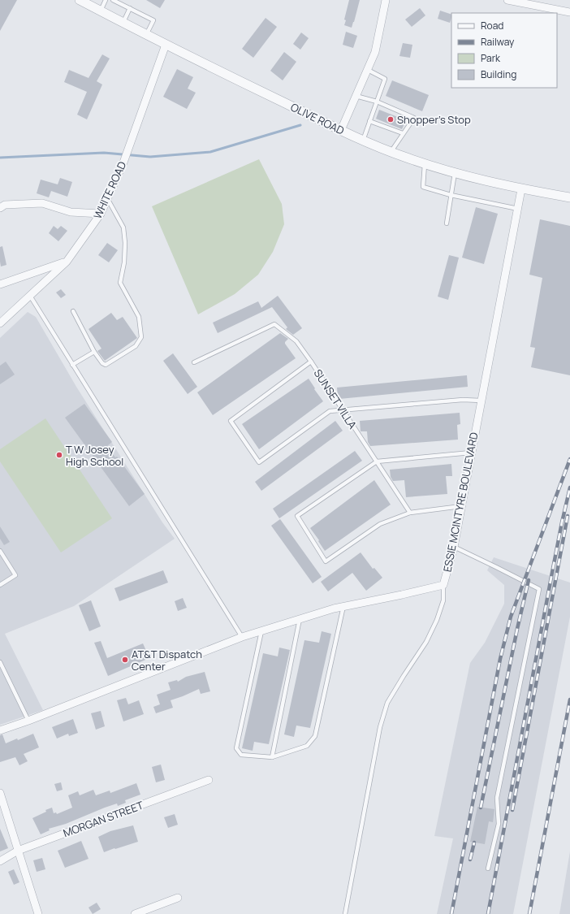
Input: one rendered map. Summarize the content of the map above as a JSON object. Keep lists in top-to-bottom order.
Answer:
{
  "streets": {
    "street": [
      "OLIVE ROAD",
      "WHITE ROAD",
      "ESSIE MCINTYRE BOULEVARD",
      "MORGAN STREET"
    ],
    "lane": ["SUNSET VILLA"]
  },
  "crossings": [
    ["OLIVE ROAD", "WHITE ROAD"],
    ["OLIVE ROAD", "ESSIE MCINTYRE BOULEVARD"]
  ],
  "places": ["Shopper's Stop", "T W Josey High School", "AT&T Dispatch Center"],
  "legend": [
    "Road",
    "Railway",
    "Park",
    "Building"
  ]
}
